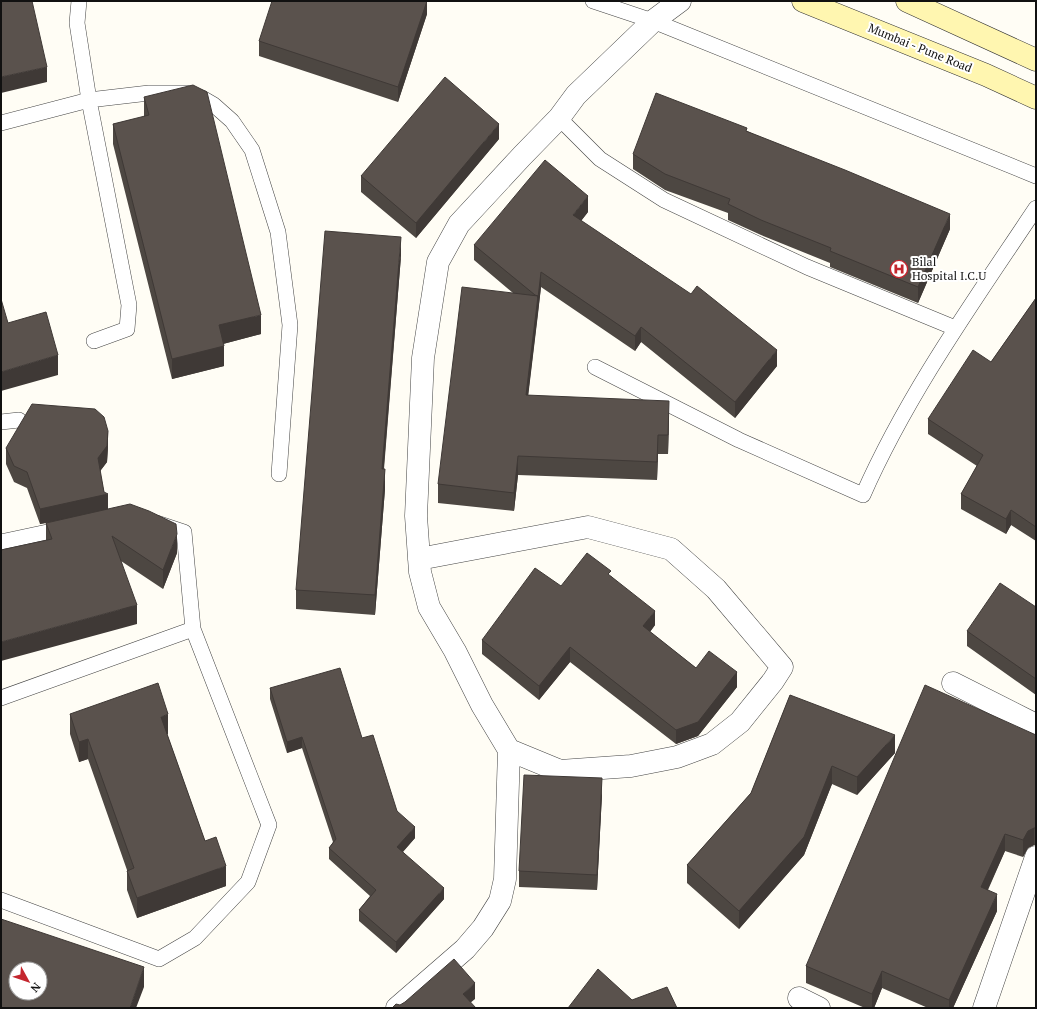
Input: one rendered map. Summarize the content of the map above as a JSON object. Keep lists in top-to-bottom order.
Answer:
{
  "streets": {
    "main road": ["Mumbai - Pune Road"]
  },
  "places": {
    "hospital": ["Bilal Hospital I.C.U"]
  },
  "north": "bottom right"
}
